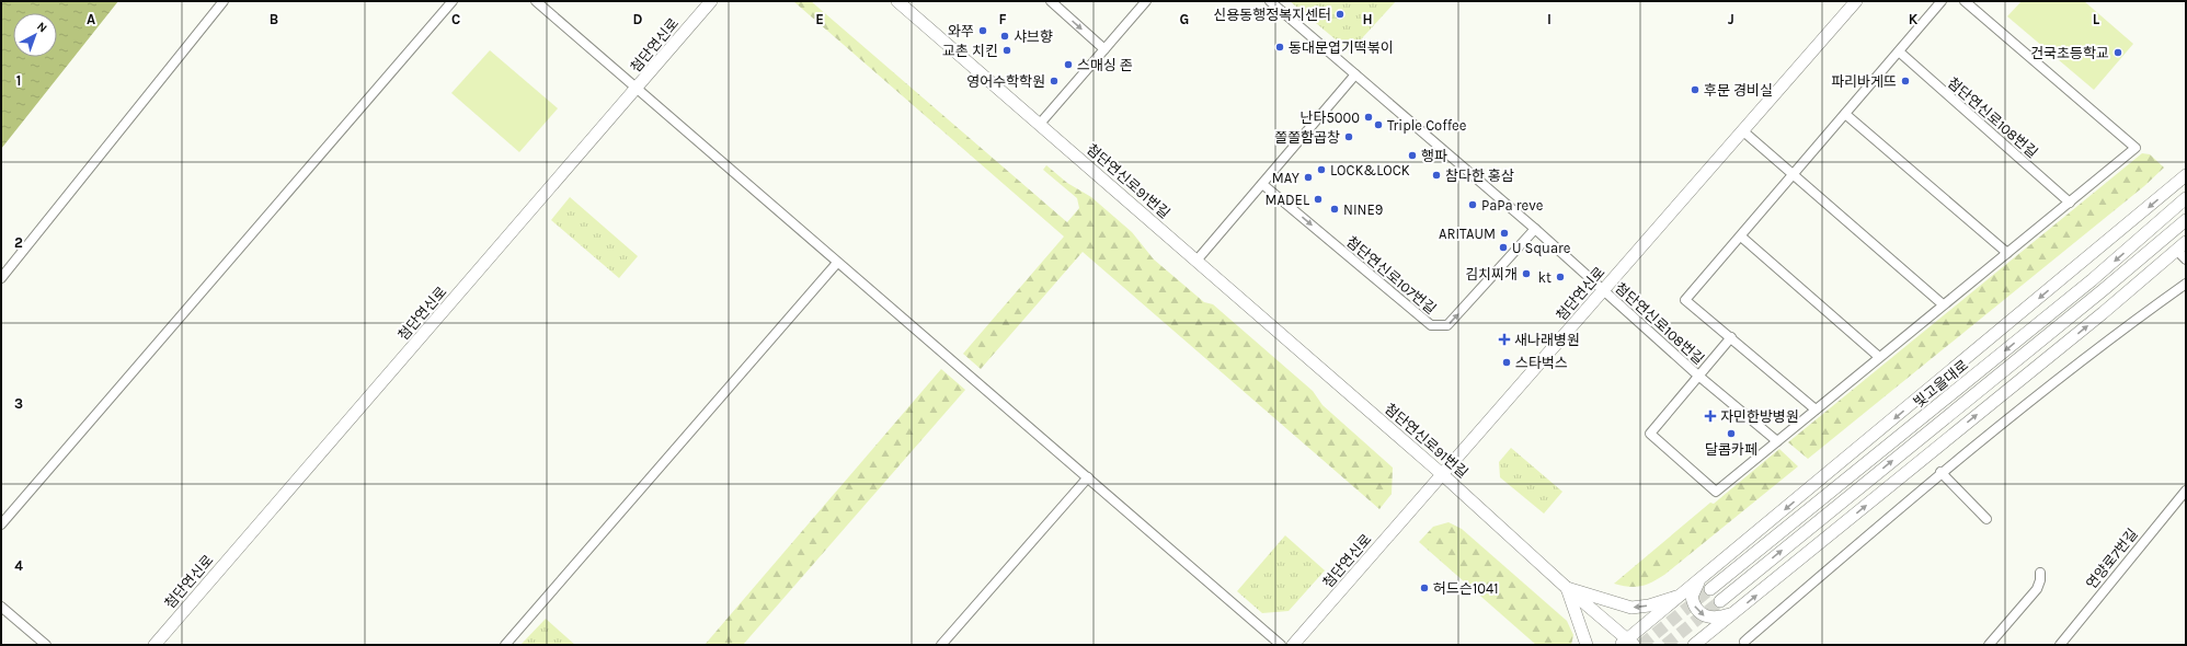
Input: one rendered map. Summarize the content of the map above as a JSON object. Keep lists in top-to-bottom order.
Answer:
{
  "streets": {
    "street": [
      "첨단연신로",
      "첨단연신로108번길",
      "첨단연신로91번길",
      "첨단연신로107번길",
      "빛고을대로",
      "연양로7번길"
    ]
  },
  "crossings": [
    ["첨단연신로", "첨단연신로108번길"],
    ["첨단연신로", "첨단연신로91번길"]
  ],
  "places": {
    "other": [
      "신용동행정복지센터",
      "와쭈",
      "샤브향",
      "동대문엽기떡볶이",
      "교촌 치킨",
      "건국초등학교",
      "스매싱 존",
      "영어수학학원",
      "파리바게뜨",
      "후문 경비실",
      "난타5000",
      "Triple Coffee",
      "쫄쫄함곱창",
      "행파",
      "LOCK&LOCK",
      "참다한 홍삼",
      "MAY",
      "MADEL",
      "PaPa reve",
      "NINE9",
      "ARITAUM",
      "U Square",
      "김치찌개",
      "kt",
      "스타벅스",
      "달콤카페",
      "허드슨1041"
    ],
    "health": ["새나래병원", "자민한방병원"]
  },
  "north": "top right",
  "grid": {
    "columns": [
      "A",
      "B",
      "C",
      "D",
      "E",
      "F",
      "G",
      "H",
      "I",
      "J",
      "K",
      "L"
    ],
    "rows": [
      "1",
      "2",
      "3",
      "4"
    ]
  }
}
